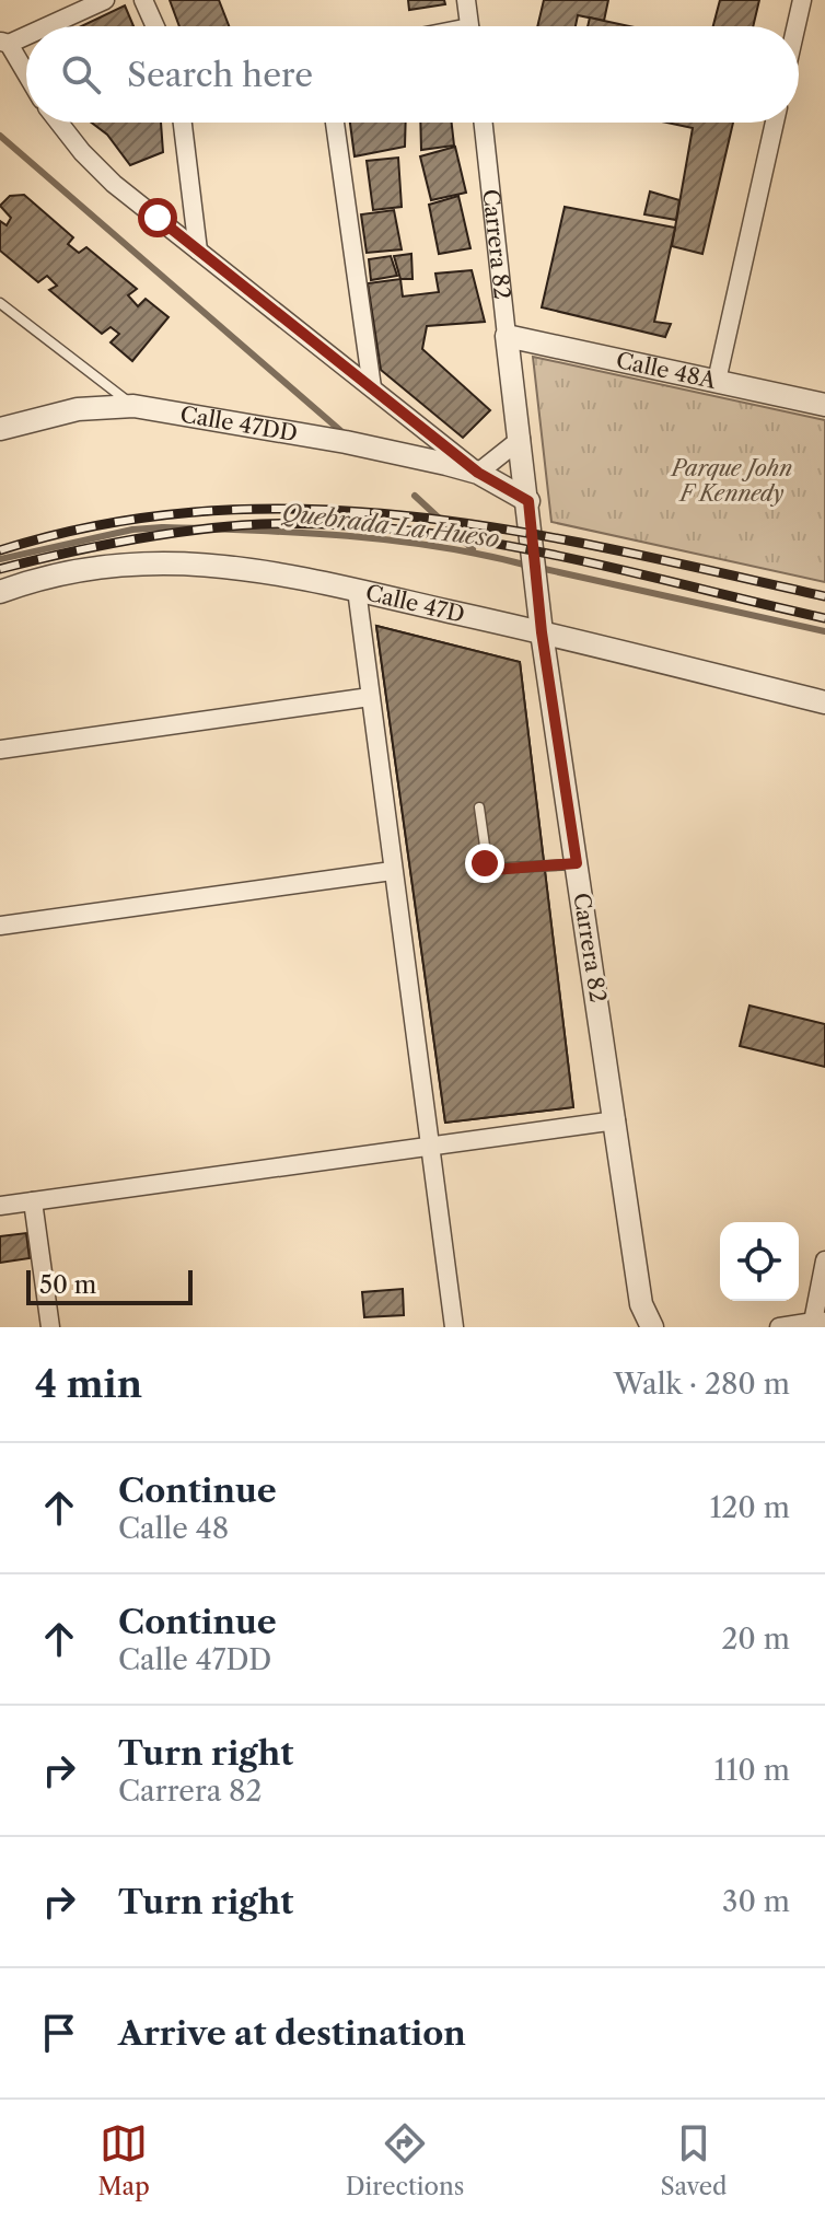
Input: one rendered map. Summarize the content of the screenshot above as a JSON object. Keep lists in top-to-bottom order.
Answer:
{
  "streets": {
    "street": [
      "Carrera 82",
      "Calle 48A",
      "Calle 47DD",
      "Calle 47D"
    ]
  },
  "crossings": [
    ["Carrera 82", "Calle 48A"],
    ["Carrera 82", "Calle 47DD"],
    ["Carrera 82", "Calle 47D"]
  ],
  "water": ["Quebrada La Hueso"],
  "parks": ["Parque John F Kennedy"],
  "scale_bar": "50 m",
  "page": {
    "search": "Search here",
    "scale": "50 m",
    "heading": ["4 min", "Walk · 280 m"],
    "list": [
      ["Continue", "Calle 48", "120 m"],
      ["Continue", "Calle 47DD", "20 m"],
      ["Turn right", "Carrera 82", "110 m"],
      ["Turn right", "30 m"],
      "Arrive at destination"
    ],
    "nav": ["Map", "Directions", "Saved"]
  }
}
